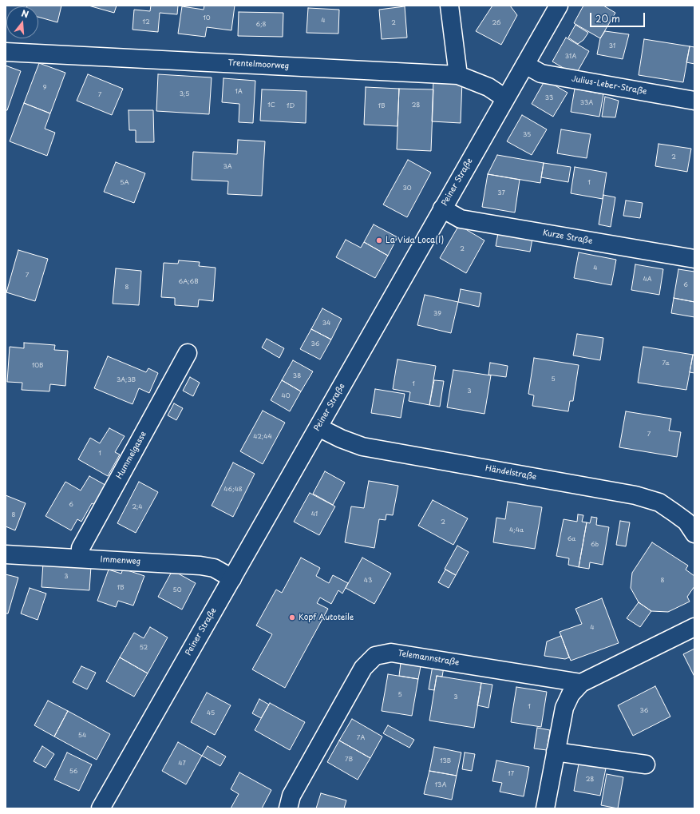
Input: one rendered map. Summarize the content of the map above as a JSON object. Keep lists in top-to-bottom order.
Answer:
{
  "streets": {
    "street": [
      "Trentelmoorweg",
      "Julius-Leber-Straße",
      "Peiner Straße",
      "Kurze Straße",
      "Hummelgasse",
      "Händelstraße",
      "Immenweg",
      "Telemannstraße"
    ]
  },
  "crossings": [
    ["Trentelmoorweg", "Peiner Straße"],
    ["Julius-Leber-Straße", "Peiner Straße"],
    ["Peiner Straße", "Kurze Straße"],
    ["Peiner Straße", "Händelstraße"],
    ["Peiner Straße", "Immenweg"],
    ["Hummelgasse", "Immenweg"]
  ],
  "places": ["La Vida Loca(l)", "Kopf Autoteile"],
  "house_numbers": [
    "10",
    "4",
    "12",
    "2",
    "26",
    "6;8",
    "31",
    "31A",
    "9",
    "1A",
    "3;5",
    "7",
    "33",
    "33A",
    "1C",
    "28",
    "1D",
    "1B",
    "35",
    "2",
    "3A",
    "5A",
    "1",
    "30",
    "37",
    "2",
    "4",
    "7",
    "4A",
    "6A;6B",
    "6",
    "8",
    "39",
    "34",
    "36",
    "7a",
    "10B",
    "38",
    "5",
    "3A;3B",
    "1",
    "3",
    "40",
    "7",
    "42;44",
    "1",
    "46;48",
    "6",
    "2;4",
    "41",
    "8",
    "2",
    "4;4a",
    "6a",
    "6b",
    "3",
    "43",
    "8",
    "1B",
    "50",
    "4",
    "52",
    "5",
    "3",
    "1",
    "36",
    "45",
    "54",
    "7A",
    "7B",
    "13B",
    "47",
    "56",
    "17",
    "28",
    "13A"
  ],
  "scale_bar": "20 m",
  "north": "top"
}
